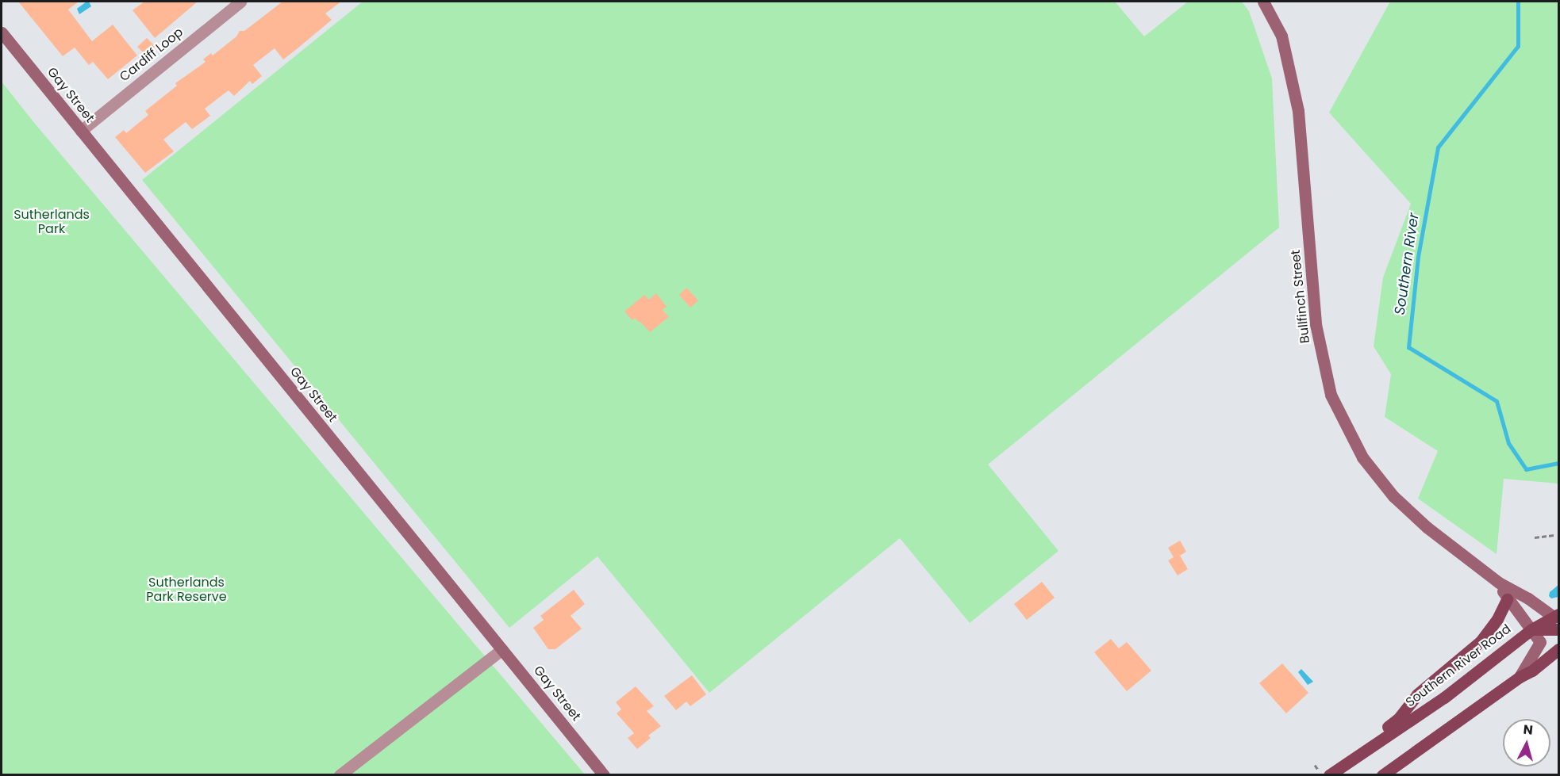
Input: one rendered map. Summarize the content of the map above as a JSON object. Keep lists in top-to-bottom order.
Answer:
{
  "streets": {
    "main road": ["Gay Street", "Bullfinch Street", "Southern River Road"],
    "street": ["Cardiff Loop"]
  },
  "crossings": [
    ["Cardiff Loop", "Gay Street"],
    ["Bullfinch Street", "Southern River Road"]
  ],
  "water": ["Southern River"],
  "parks": ["Sutherlands Park", "Sutherlands Park Reserve"],
  "north": "top"
}
